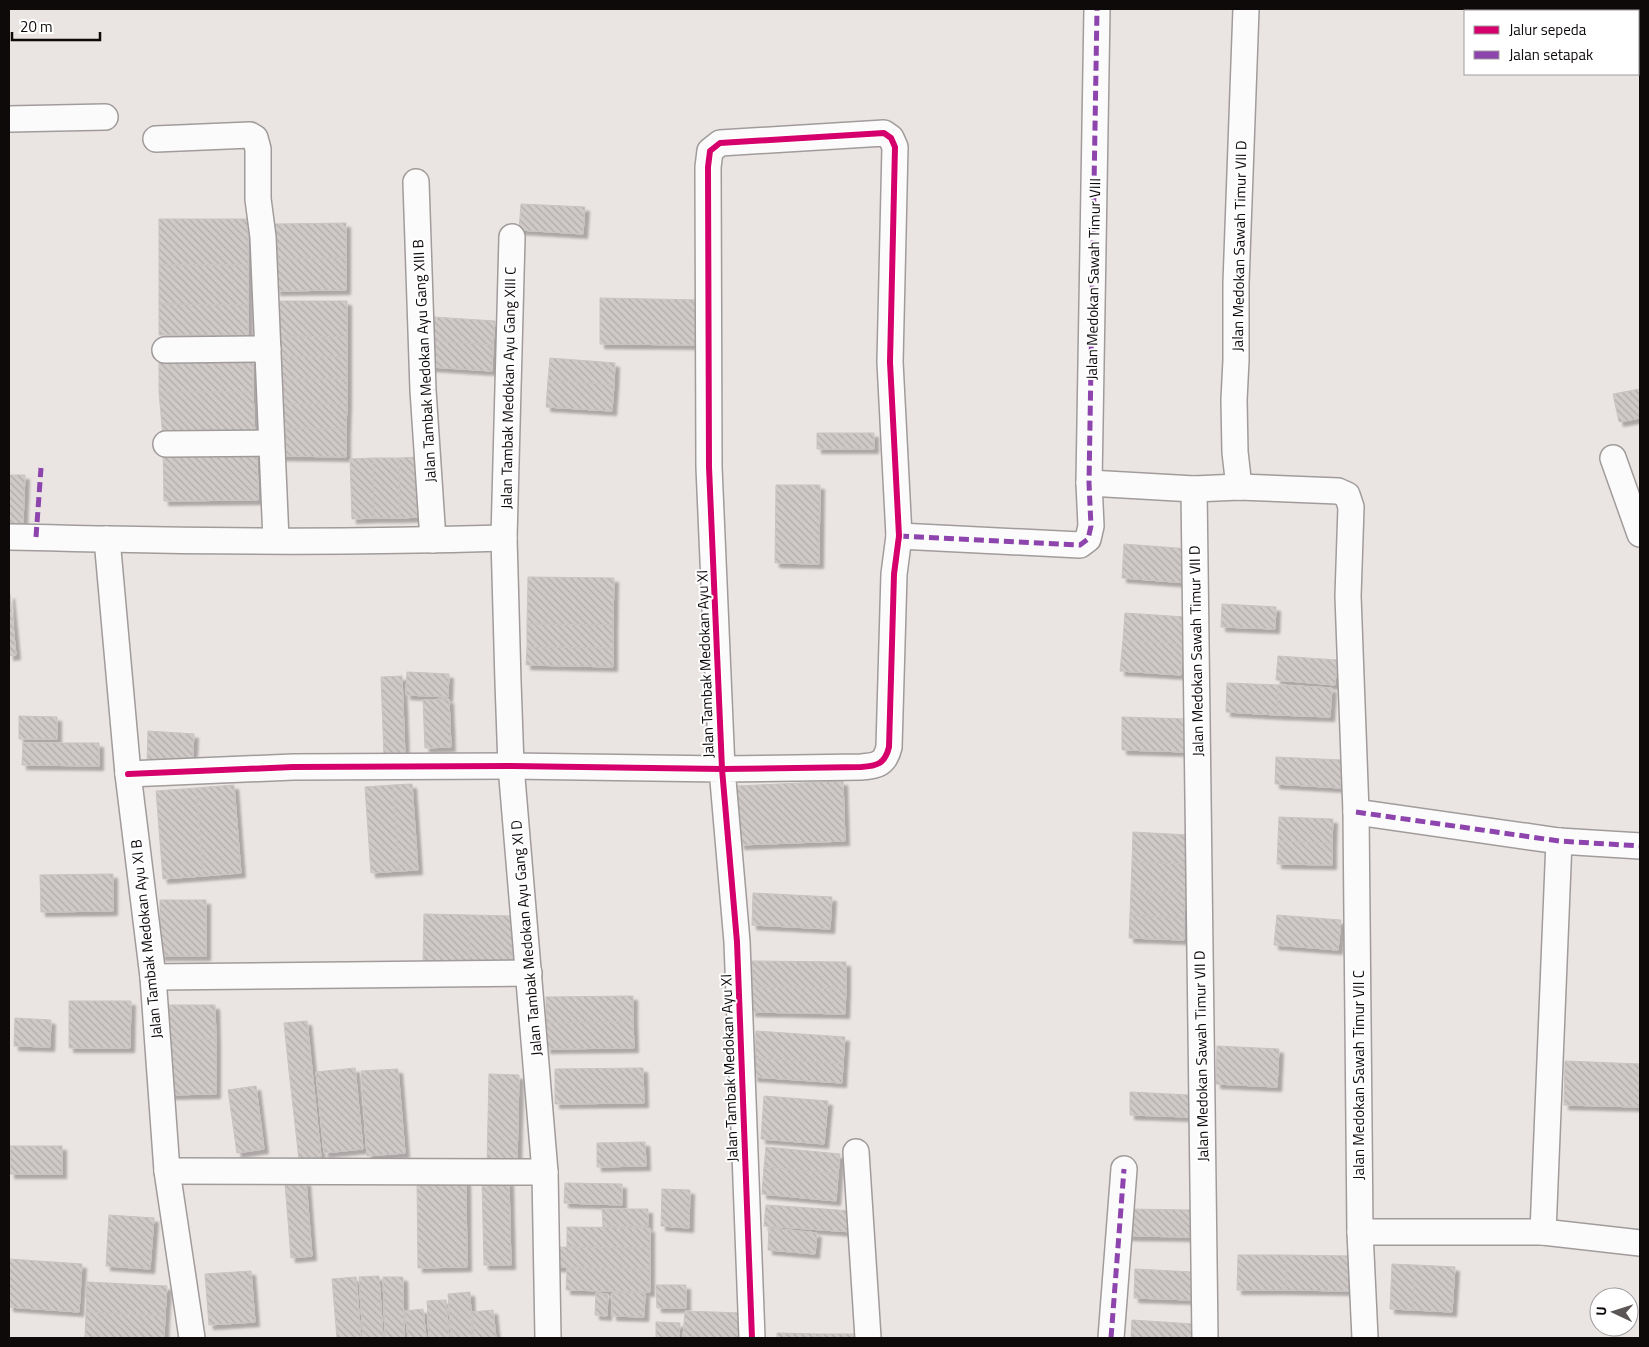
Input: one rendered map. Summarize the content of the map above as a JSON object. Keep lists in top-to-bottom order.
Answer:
{
  "streets": {
    "street": [
      "Jalan Medokan Sawah Timur VII D",
      "Jalan Medokan Sawah Timur VIII",
      "Jalan Tambak Medokan Ayu Gang XIII B",
      "Jalan Tambak Medokan Ayu Gang XIII C",
      "Jalan Tambak Medokan Ayu XI",
      "Jalan Tambak Medokan Ayu Gang XI D",
      "Jalan Tambak Medokan Ayu XI B",
      "Jalan Medokan Sawah Timur VII C"
    ]
  },
  "crossings": [
    ["Jalan Medokan Sawah Timur VII D", "Jalan Medokan Sawah Timur VII C"],
    ["Jalan Medokan Sawah Timur VIII", "Jalan Tambak Medokan Ayu XI"],
    ["Jalan Tambak Medokan Ayu Gang XIII C", "Jalan Tambak Medokan Ayu Gang XI D"]
  ],
  "legend": ["Jalur sepeda", "Jalan setapak"],
  "scale_bar": "20 m",
  "north": "left"
}
